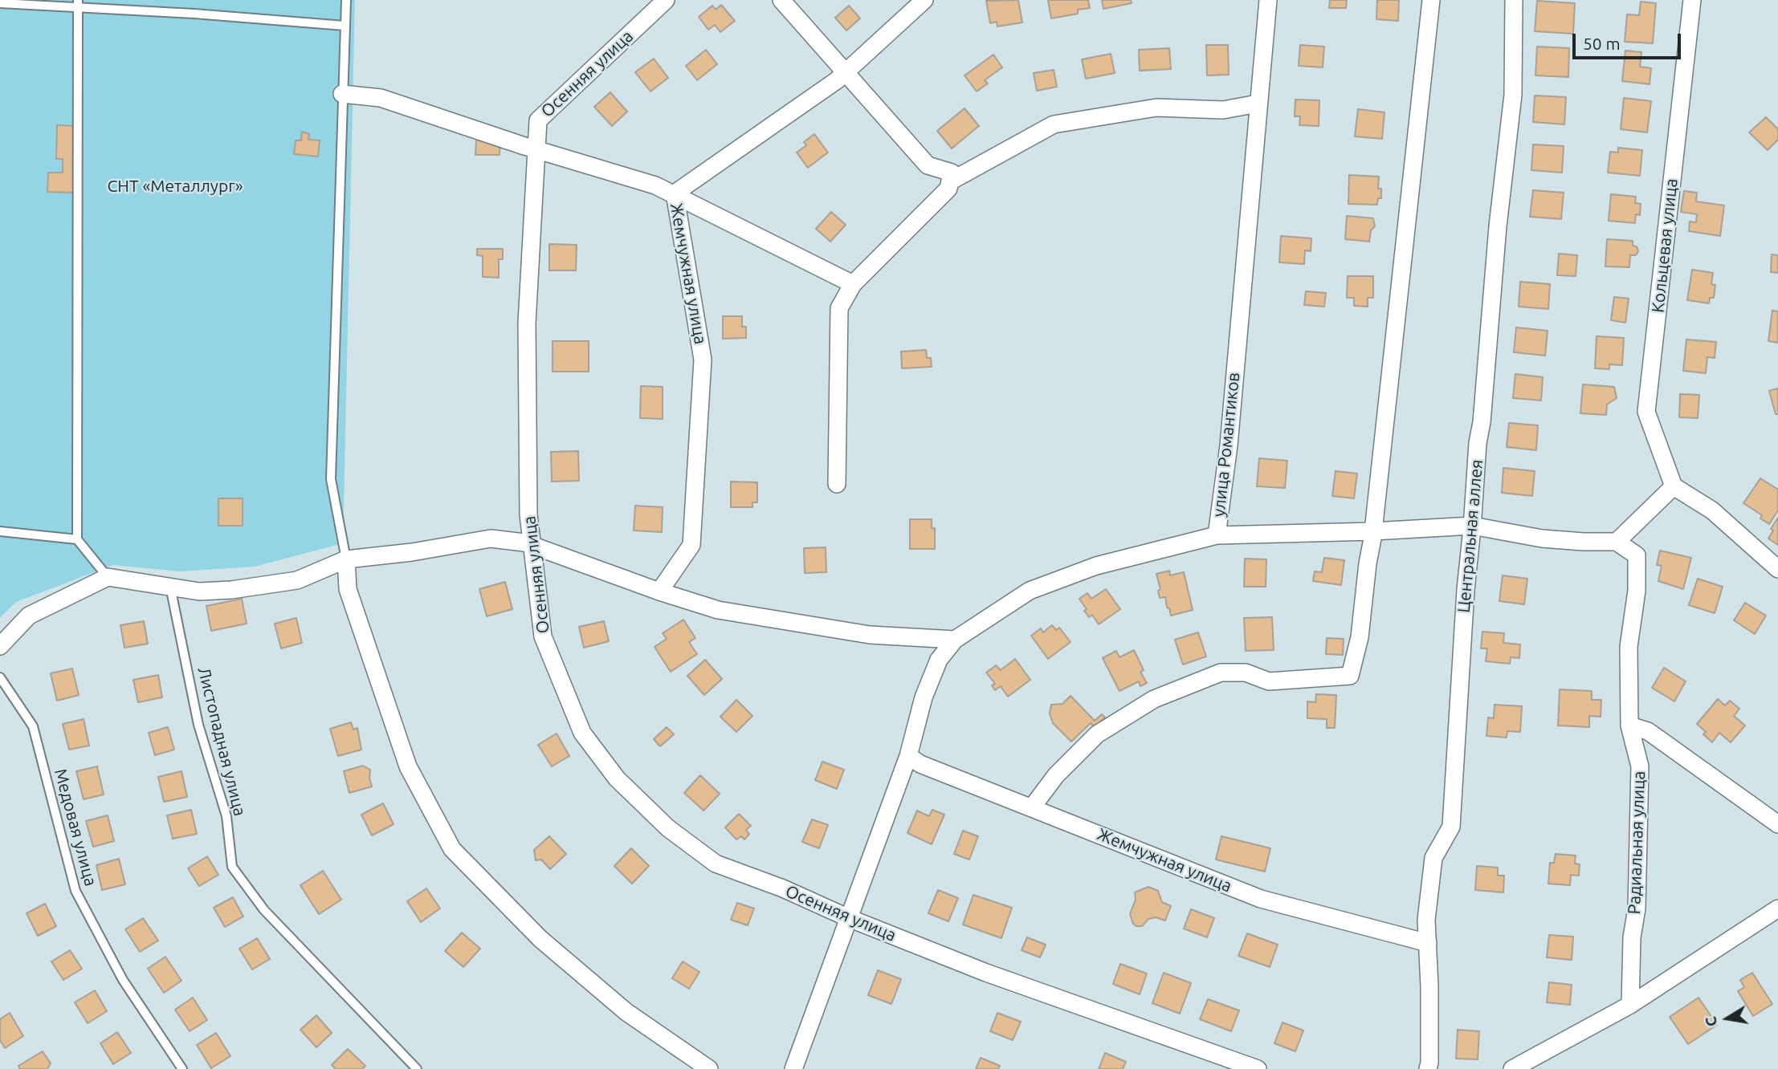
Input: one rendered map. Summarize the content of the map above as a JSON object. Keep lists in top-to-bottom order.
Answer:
{
  "streets": {
    "street": [
      "Осенняя улица",
      "Кольцевая улица",
      "Жемчужная улица",
      "улица Романтиков",
      "Центральная аллея",
      "Радиальная улица"
    ],
    "lane": ["Листопадная улица", "Медовая улица"]
  },
  "crossings": [
    ["Осенняя улица", "улица Романтиков"],
    ["Жемчужная улица", "улица Романтиков"],
    ["Жемчужная улица", "Центральная аллея"]
  ],
  "parks": ["СНТ «Металлург»"],
  "scale_bar": "50 m",
  "north": "left"
}
